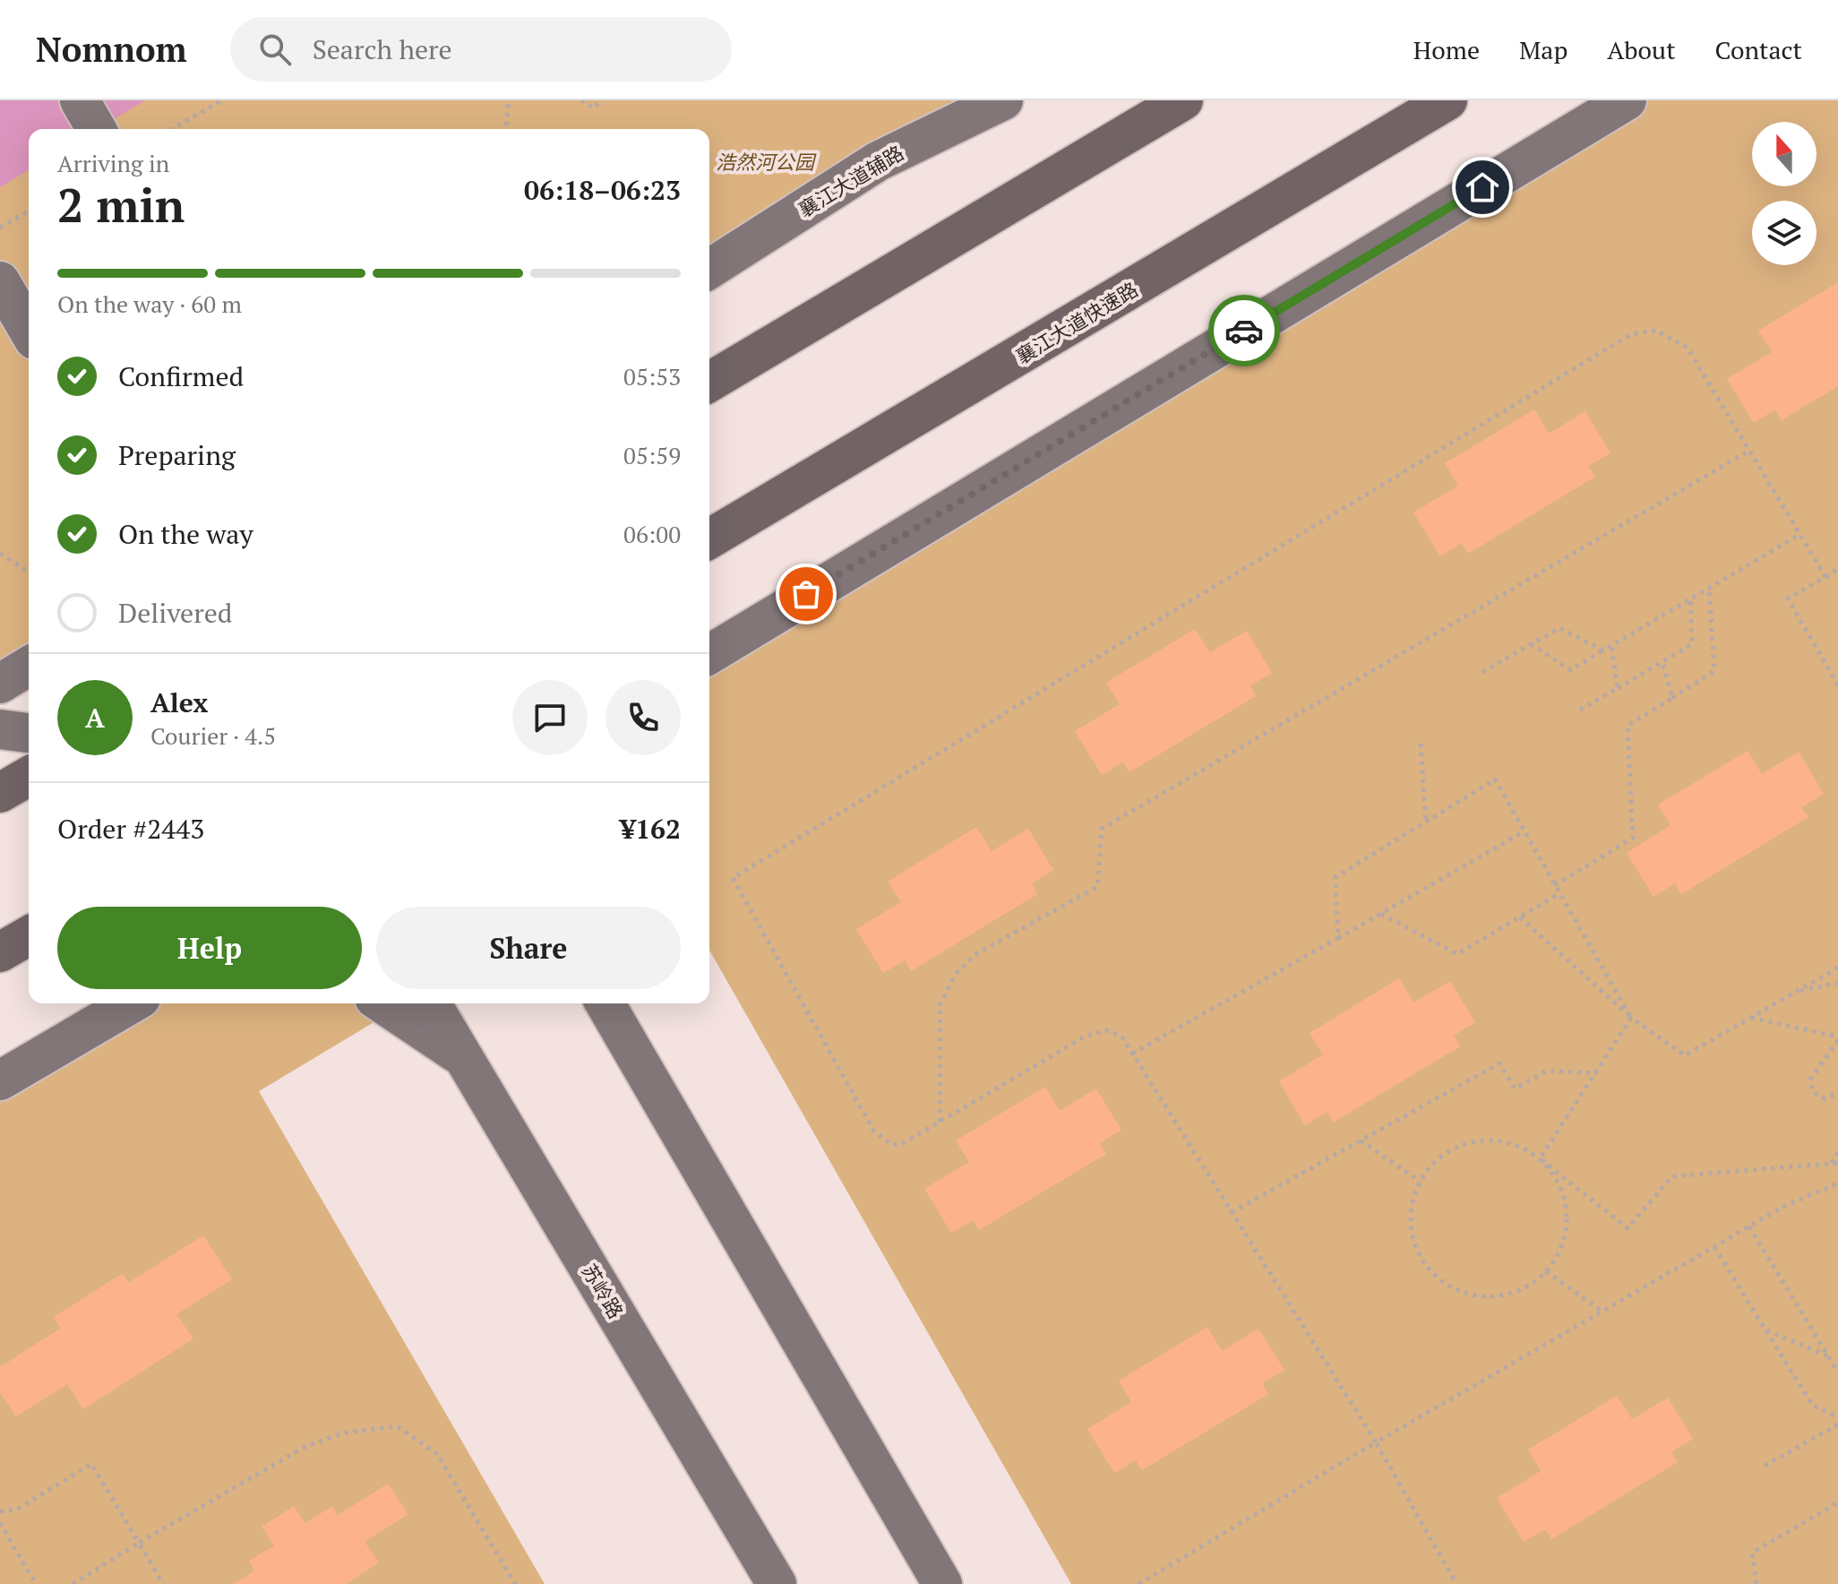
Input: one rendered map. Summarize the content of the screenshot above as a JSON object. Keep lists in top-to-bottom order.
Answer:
{
  "streets": {
    "highway": ["襄江大道快速路"],
    "main road": ["襄江大道辅路", "苏岭路"]
  },
  "parks": ["浩然河公园"],
  "north": "top",
  "page": {
    "header": "Nomnom",
    "search": "Search here",
    "nav": [
      "Home",
      "Map",
      "About",
      "Contact"
    ],
    "heading": ["2 min", "Arriving in", "06:18–06:23"],
    "panel": [
      "Alex",
      "Courier · 4.5",
      "Order #2443",
      "¥162"
    ],
    "bar": "On the way · 60 m",
    "list": [
      ["Confirmed", "05:53"],
      ["Preparing", "05:59"],
      ["On the way", "06:00"],
      "Delivered"
    ],
    "round": "A",
    "buttons": ["Help", "Share"]
  }
}
